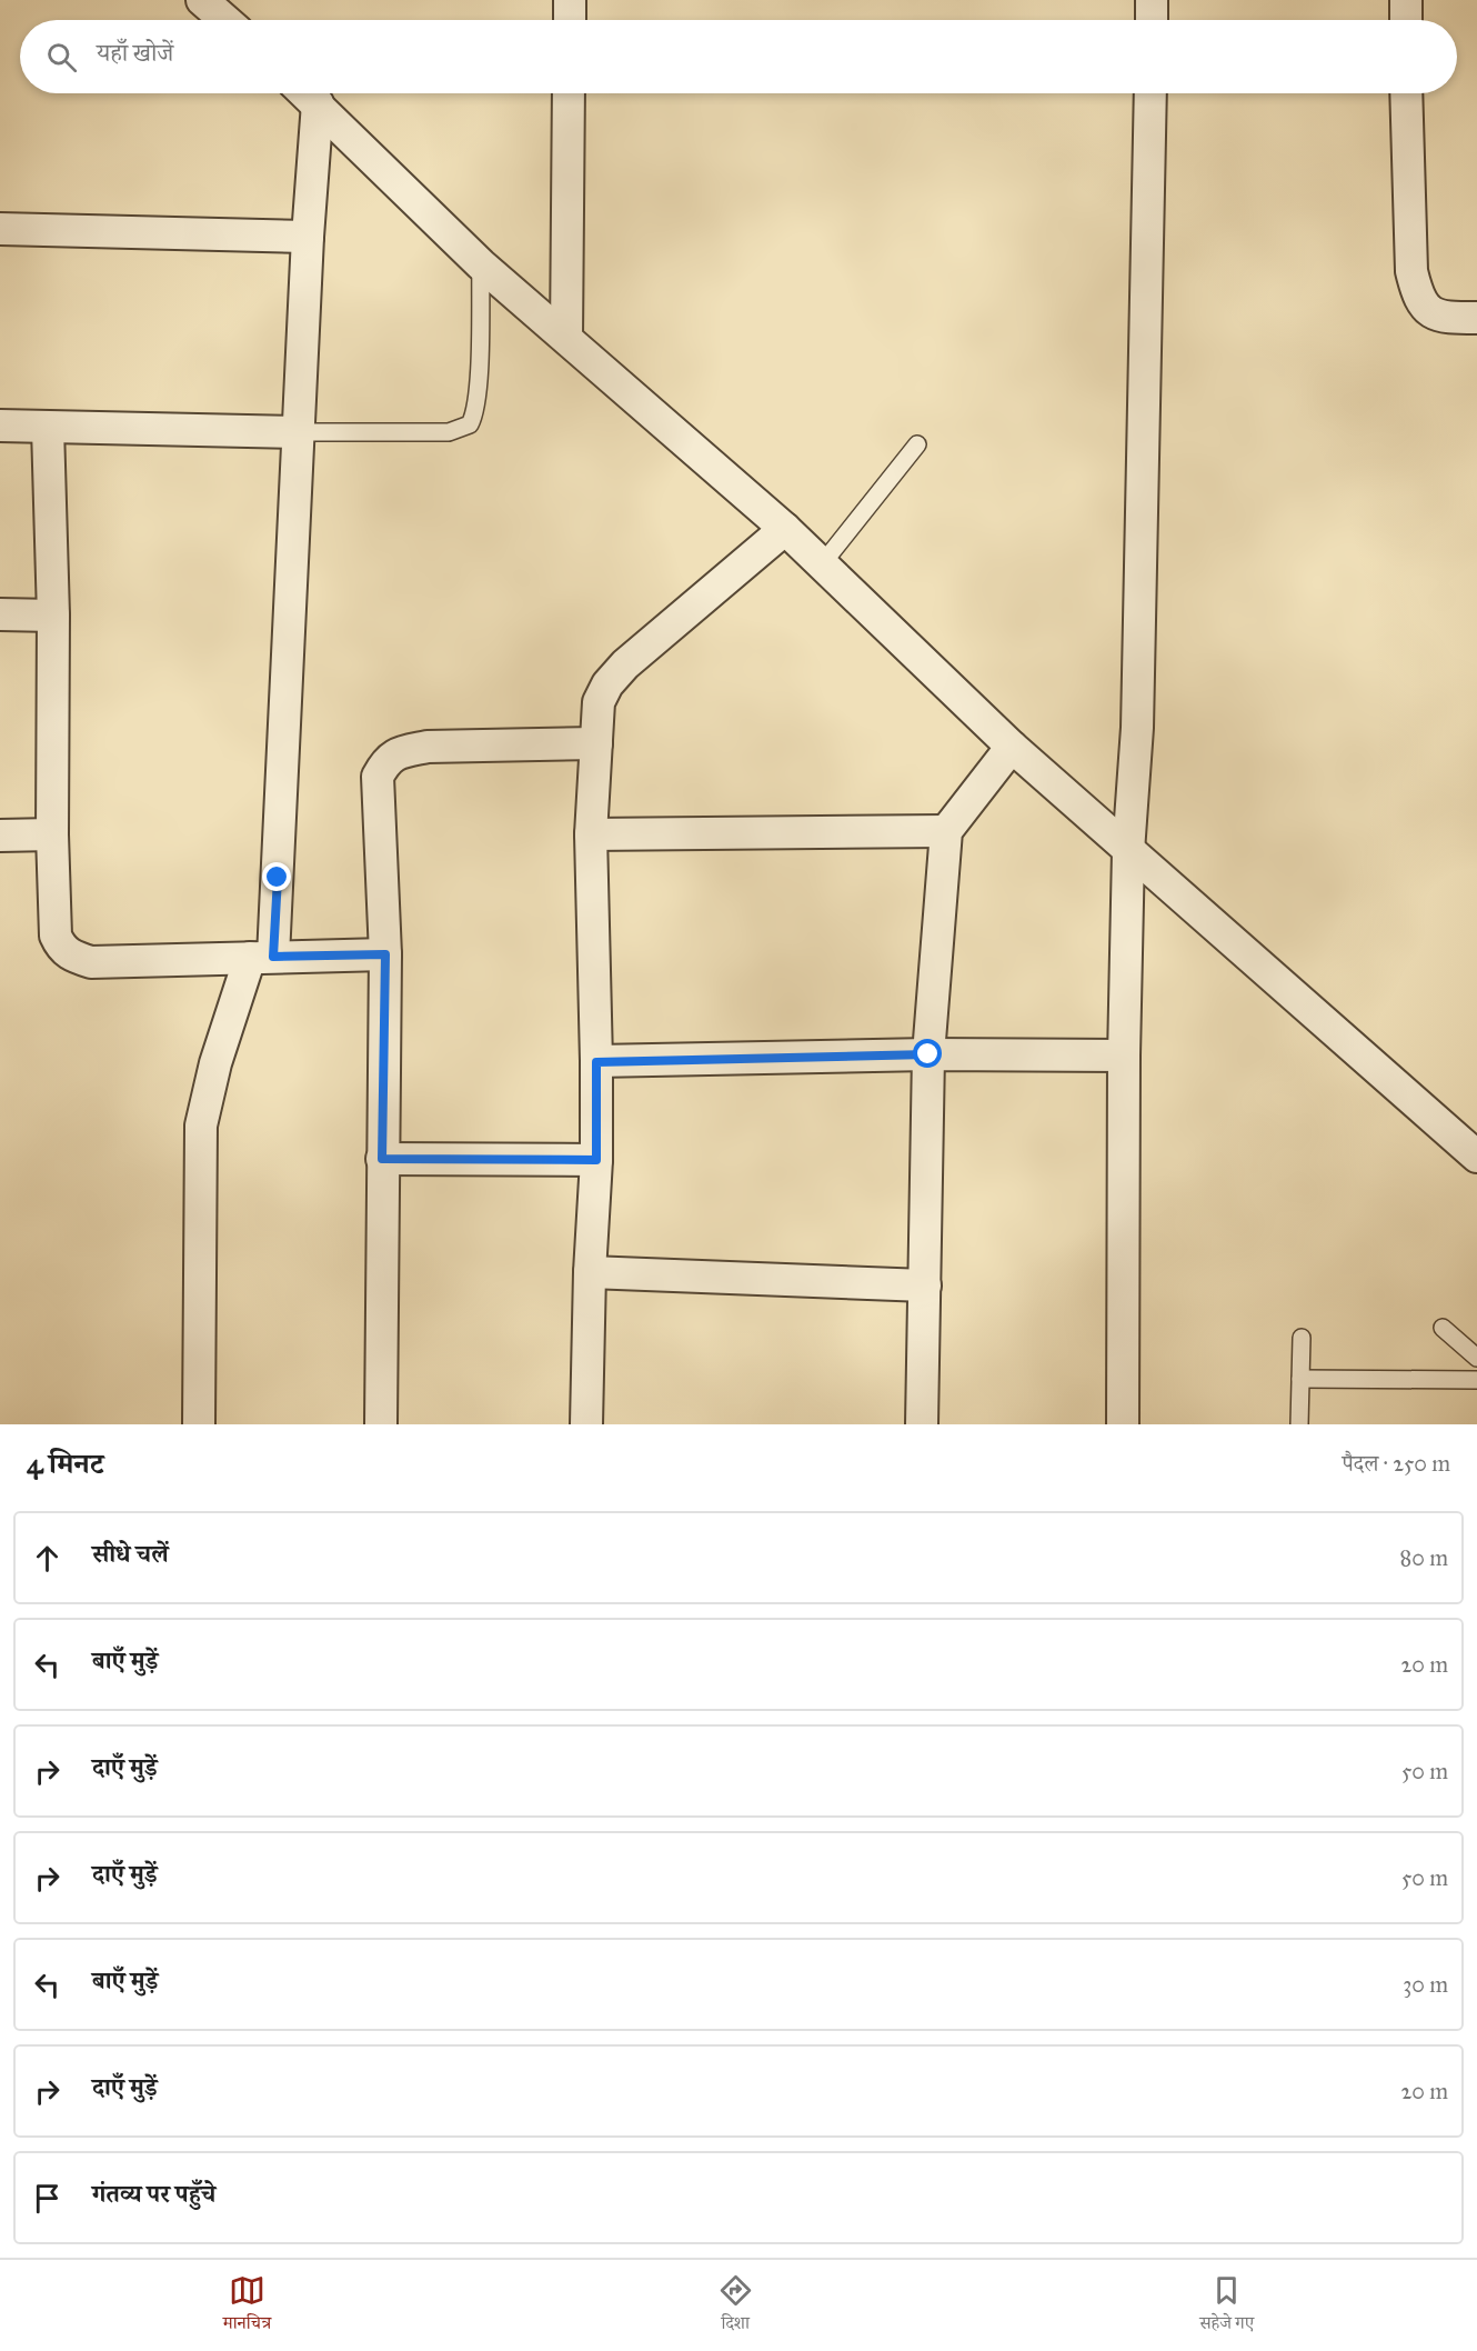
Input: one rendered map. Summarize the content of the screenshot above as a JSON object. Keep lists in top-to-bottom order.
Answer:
{
  "page": {
    "search": "यहाँ खोजें",
    "heading": ["4 मिनट", "पैदल · 250 m"],
    "list": [
      ["सीधे चलें", "80 m"],
      ["बाएँ मुड़ें", "20 m"],
      ["दाएँ मुड़ें", "50 m"],
      ["दाएँ मुड़ें", "50 m"],
      ["बाएँ मुड़ें", "30 m"],
      ["दाएँ मुड़ें", "20 m"],
      "गंतव्य पर पहुँचे"
    ],
    "nav": ["मानचित्र", "दिशा", "सहेजे गए"]
  }
}
